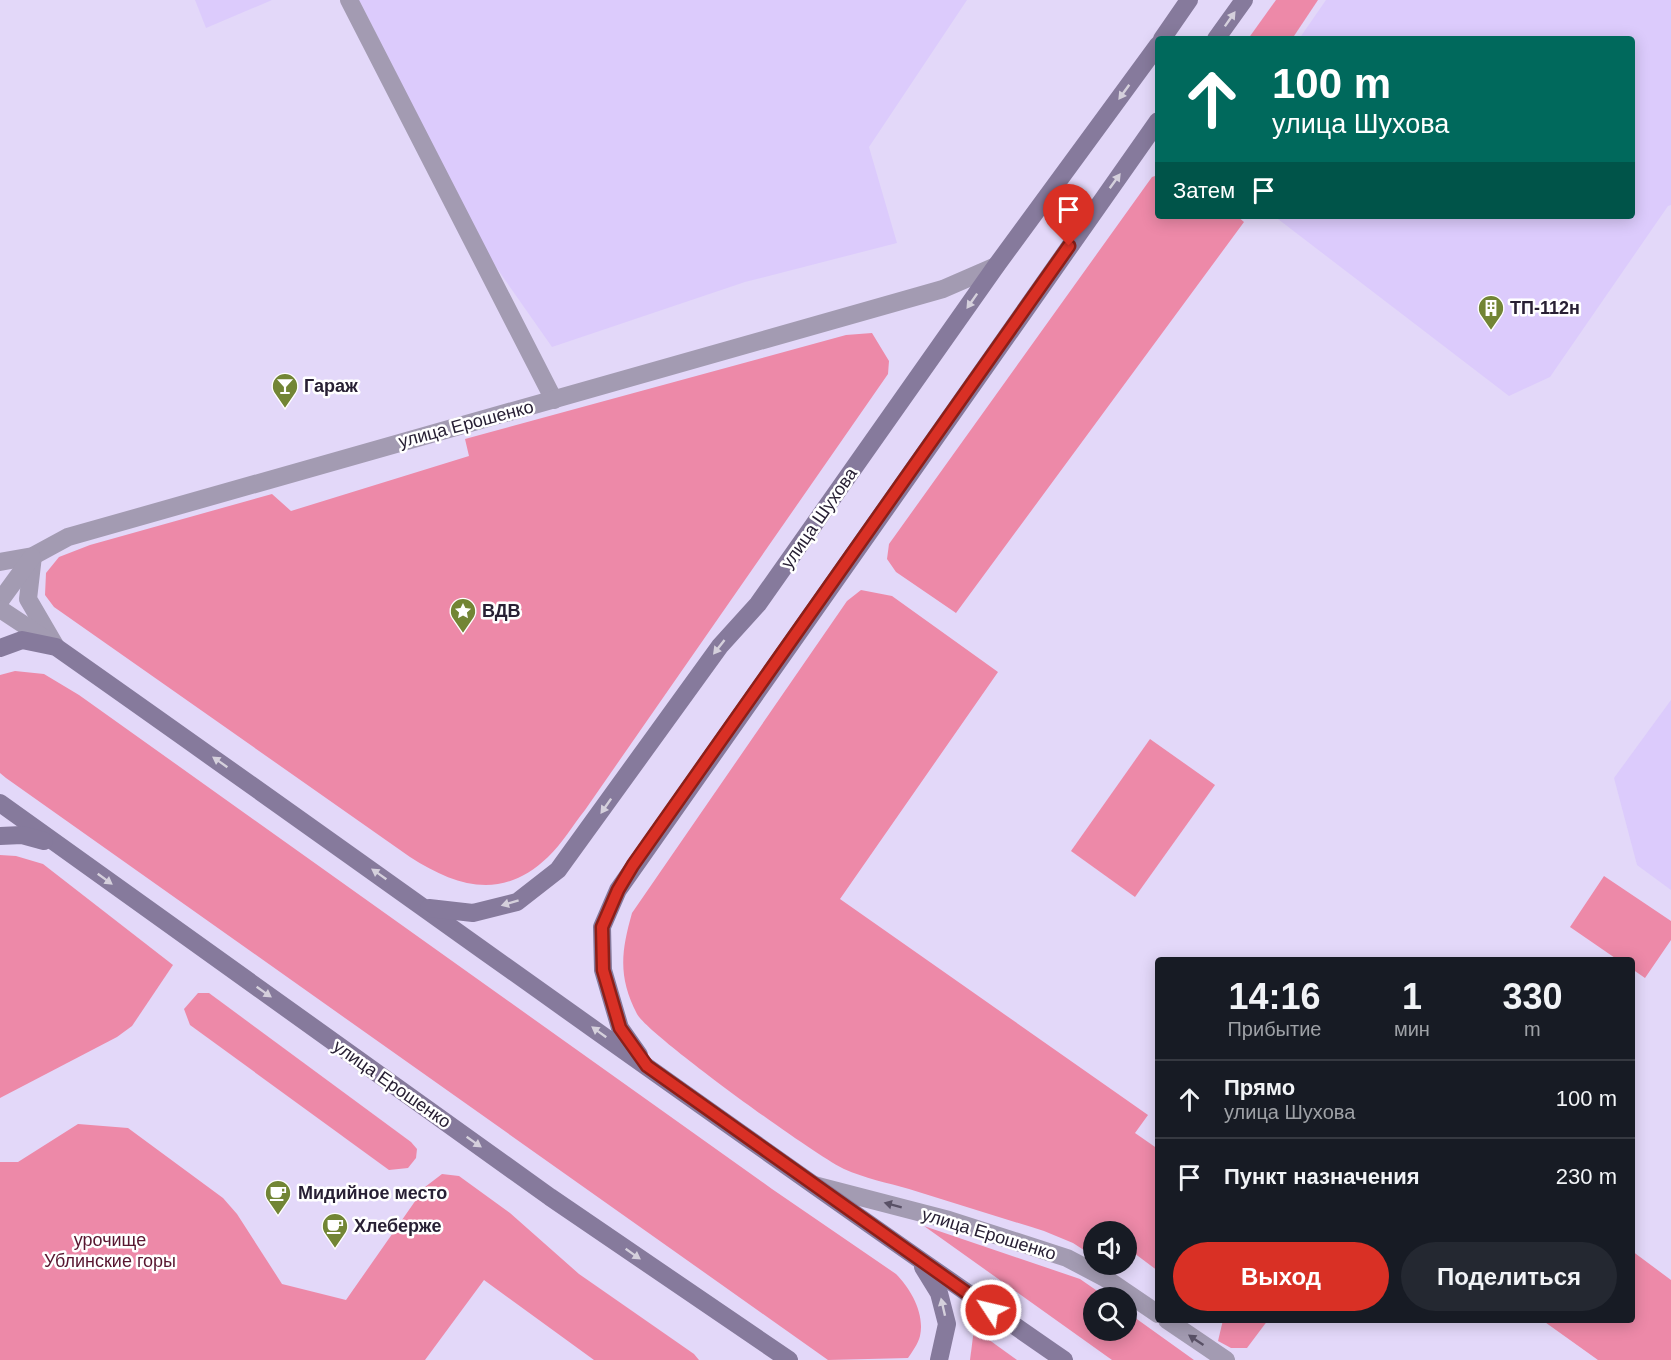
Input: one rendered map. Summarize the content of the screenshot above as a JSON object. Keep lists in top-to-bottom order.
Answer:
{
  "streets": {
    "main road": ["улица Ерошенко", "улица Шухова"]
  },
  "crossings": [
    ["улица Ерошенко", "улица Шухова"]
  ],
  "parks": ["урочище Ублинские горы"],
  "places": {
    "building": ["ТП-112н"],
    "bar": ["Гараж"],
    "place": ["ВДВ"],
    "cafe": ["Мидийное место", "Хлеберже"]
  },
  "page": {
    "turn": ["100 m", "улица Шухова"],
    "then": "Затем",
    "eta": [
      "14:16",
      "Прибытие",
      "1",
      "мин",
      "330",
      "m"
    ],
    "list": [
      {
        "name": "Прямо",
        "note": "улица Шухова",
        "value": "100 m"
      },
      {
        "name": "Пункт назначения",
        "value": "230 m"
      }
    ],
    "buttons": ["Выход", "Поделиться"]
  }
}
